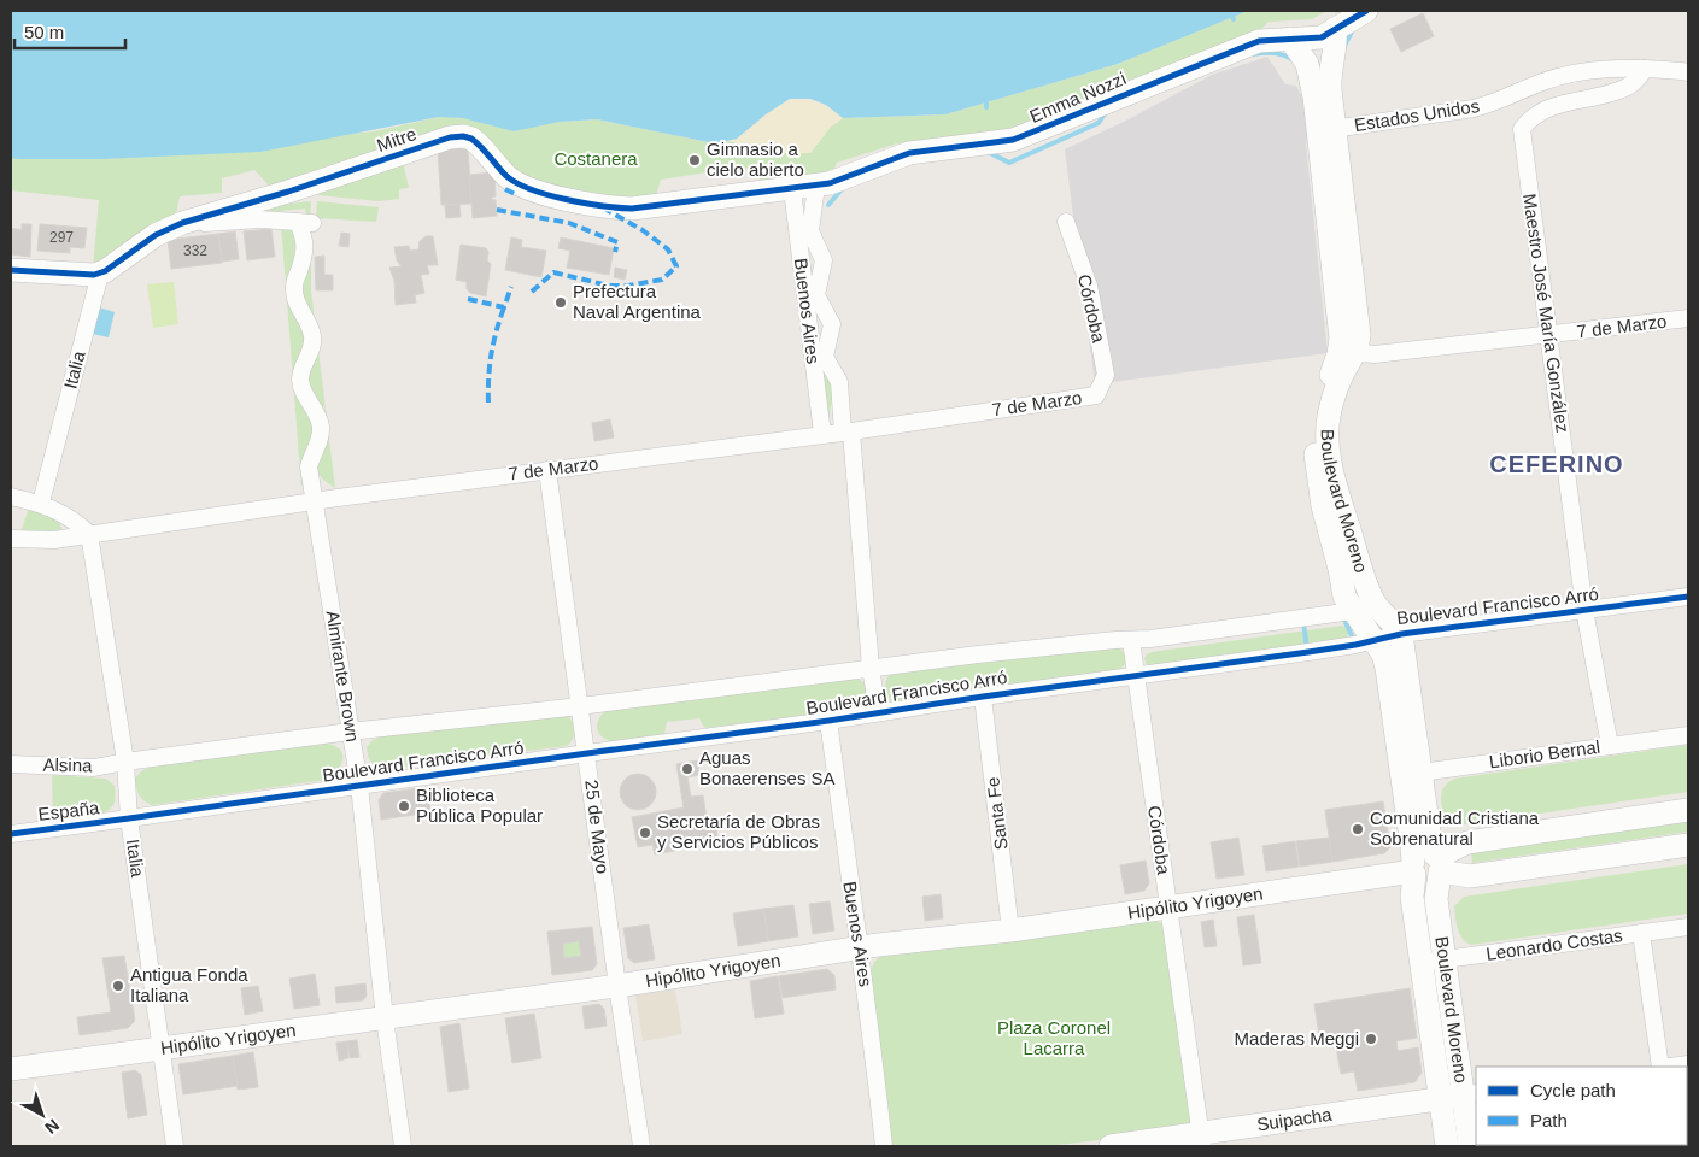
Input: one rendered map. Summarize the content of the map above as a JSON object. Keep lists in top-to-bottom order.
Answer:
{
  "streets": {
    "main road": [
      "Emma Nozzi",
      "Mitre",
      "Boulevard Moreno",
      "Hipólito Yrigoyen",
      "Suipacha"
    ],
    "street": [
      "Estados Unidos",
      "Córdoba",
      "Buenos Aires",
      "Maestro José María González",
      "7 de Marzo",
      "Italia",
      "Boulevard Francisco Arró",
      "Almirante Brown",
      "Liborio Bernal",
      "Alsina",
      "España",
      "Santa Fe",
      "25 de Mayo",
      "Leonardo Costas"
    ]
  },
  "crossings": [
    ["Emma Nozzi", "Mitre"],
    ["Emma Nozzi", "Buenos Aires"],
    ["Emma Nozzi", "Boulevard Moreno"],
    ["Estados Unidos", "Maestro José María González"],
    ["Estados Unidos", "Boulevard Moreno"],
    ["Mitre", "Buenos Aires"],
    ["Mitre", "Italia"],
    ["Mitre", "Almirante Brown"],
    ["Córdoba", "7 de Marzo"],
    ["Córdoba", "Boulevard Francisco Arró"],
    ["Córdoba", "Hipólito Yrigoyen"],
    ["Córdoba", "Suipacha"],
    ["Buenos Aires", "7 de Marzo"],
    ["Buenos Aires", "Boulevard Francisco Arró"],
    ["Buenos Aires", "Hipólito Yrigoyen"],
    ["Maestro José María González", "7 de Marzo"],
    ["Maestro José María González", "Boulevard Francisco Arró"],
    ["Maestro José María González", "Liborio Bernal"],
    ["7 de Marzo", "Italia"],
    ["7 de Marzo", "Boulevard Moreno"],
    ["7 de Marzo", "Almirante Brown"],
    ["7 de Marzo", "25 de Mayo"],
    ["Italia", "Boulevard Francisco Arró"],
    ["Italia", "Alsina"],
    ["Italia", "España"],
    ["Italia", "Hipólito Yrigoyen"],
    ["Boulevard Moreno", "Boulevard Francisco Arró"],
    ["Boulevard Moreno", "Liborio Bernal"],
    ["Boulevard Moreno", "Hipólito Yrigoyen"],
    ["Boulevard Moreno", "Leonardo Costas"],
    ["Boulevard Moreno", "Suipacha"],
    ["Boulevard Francisco Arró", "Almirante Brown"],
    ["Boulevard Francisco Arró", "Alsina"],
    ["Boulevard Francisco Arró", "España"],
    ["Boulevard Francisco Arró", "Santa Fe"],
    ["Boulevard Francisco Arró", "25 de Mayo"],
    ["Almirante Brown", "Hipólito Yrigoyen"],
    ["Santa Fe", "Hipólito Yrigoyen"],
    ["25 de Mayo", "Hipólito Yrigoyen"]
  ],
  "districts": ["CEFERINO"],
  "parks": ["Costanera", "Plaza Coronel Lacarra"],
  "places": [
    "Gimnasio a cielo abierto",
    "Prefectura Naval Argentina",
    "Aguas Bonaerenses SA",
    "Biblioteca Pública Popular",
    "Comunidad Cristiana Sobrenatural",
    "Secretaría de Obras y Servicios Públicos",
    "Antigua Fonda Italiana",
    "Maderas Meggi"
  ],
  "house_numbers": ["297", "332"],
  "legend": ["Cycle path", "Path"],
  "scale_bar": "50 m",
  "north": "bottom right"
}
